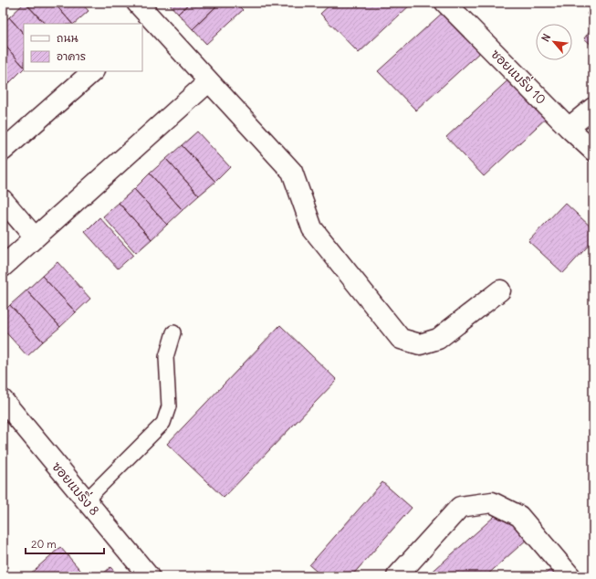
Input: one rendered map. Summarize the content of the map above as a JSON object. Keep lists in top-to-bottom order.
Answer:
{
  "streets": {
    "street": ["ซอยแบริ่ง 10", "ซอยแบริ่ง 8"]
  },
  "legend": ["ถนน", "อาคาร"],
  "scale_bar": "20 m",
  "north": "top left"
}
